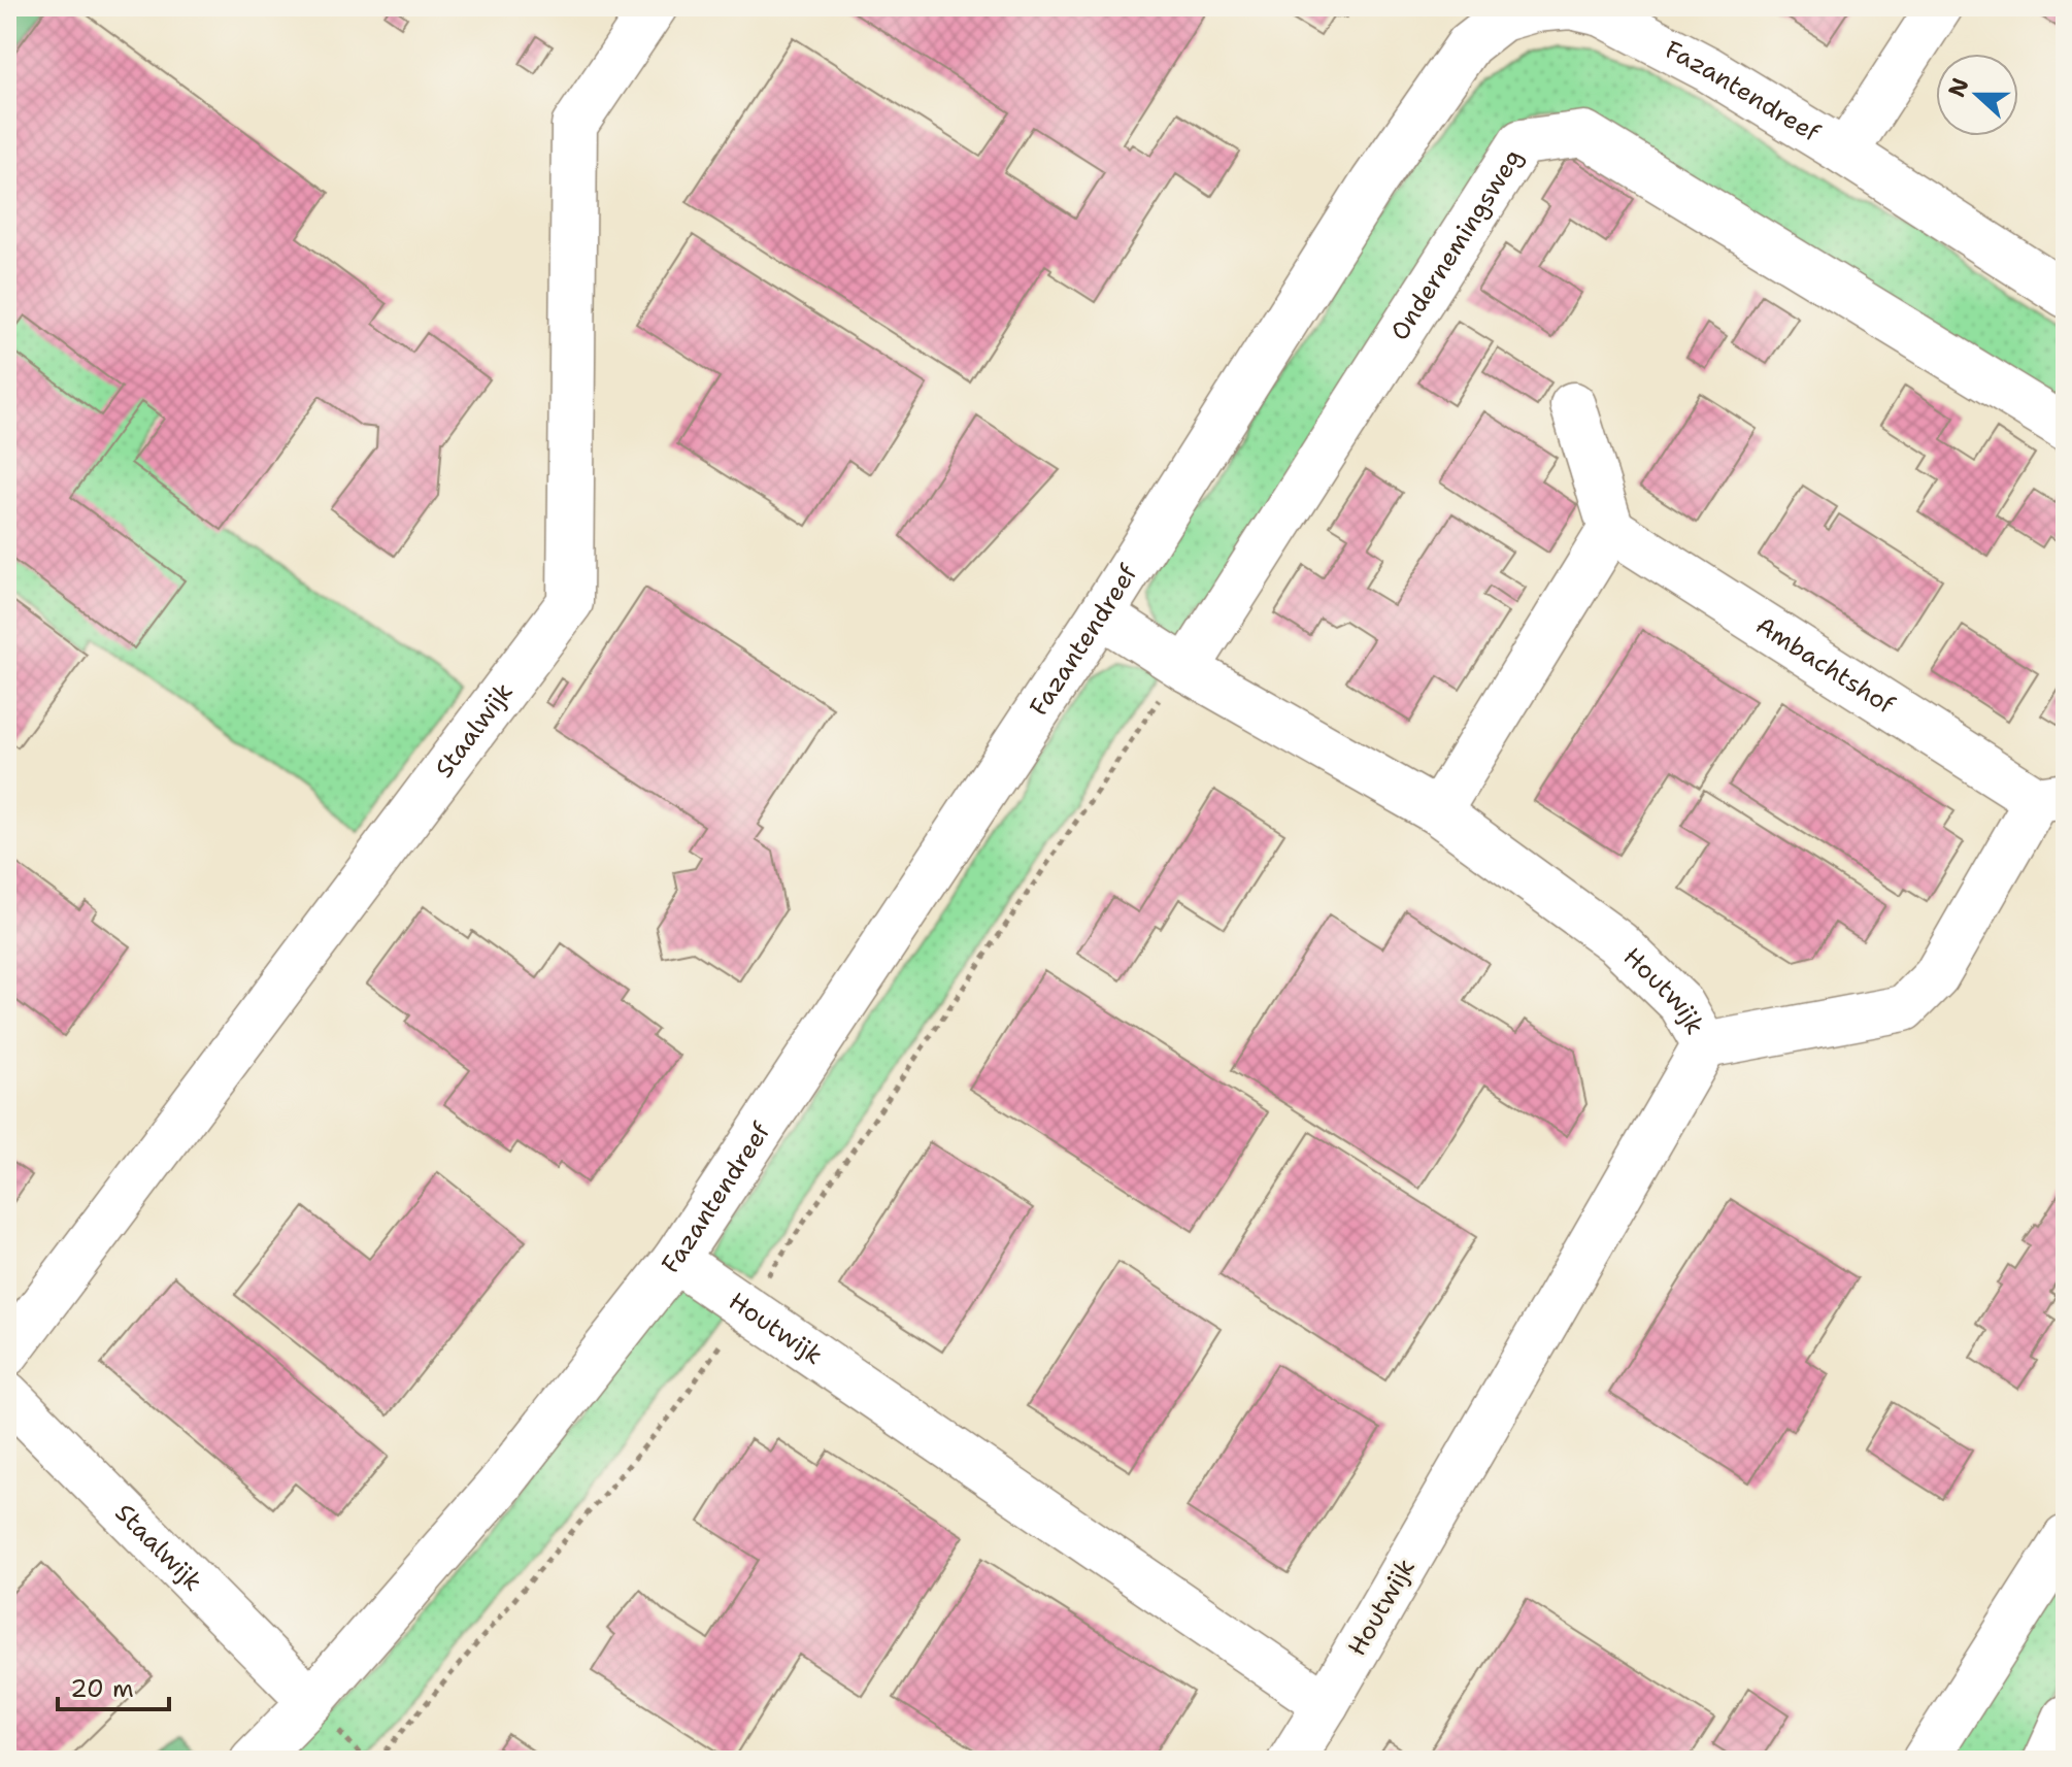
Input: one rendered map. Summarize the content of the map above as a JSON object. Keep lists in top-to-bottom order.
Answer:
{
  "streets": {
    "street": [
      "Fazantendreef",
      "Ondernemingsweg",
      "Ambachtshof",
      "Staalwijk",
      "Houtwijk"
    ]
  },
  "crossings": [
    ["Fazantendreef", "Staalwijk"],
    ["Fazantendreef", "Houtwijk"],
    ["Ondernemingsweg", "Houtwijk"],
    ["Ambachtshof", "Houtwijk"]
  ],
  "scale_bar": "20 m",
  "north": "left"
}
